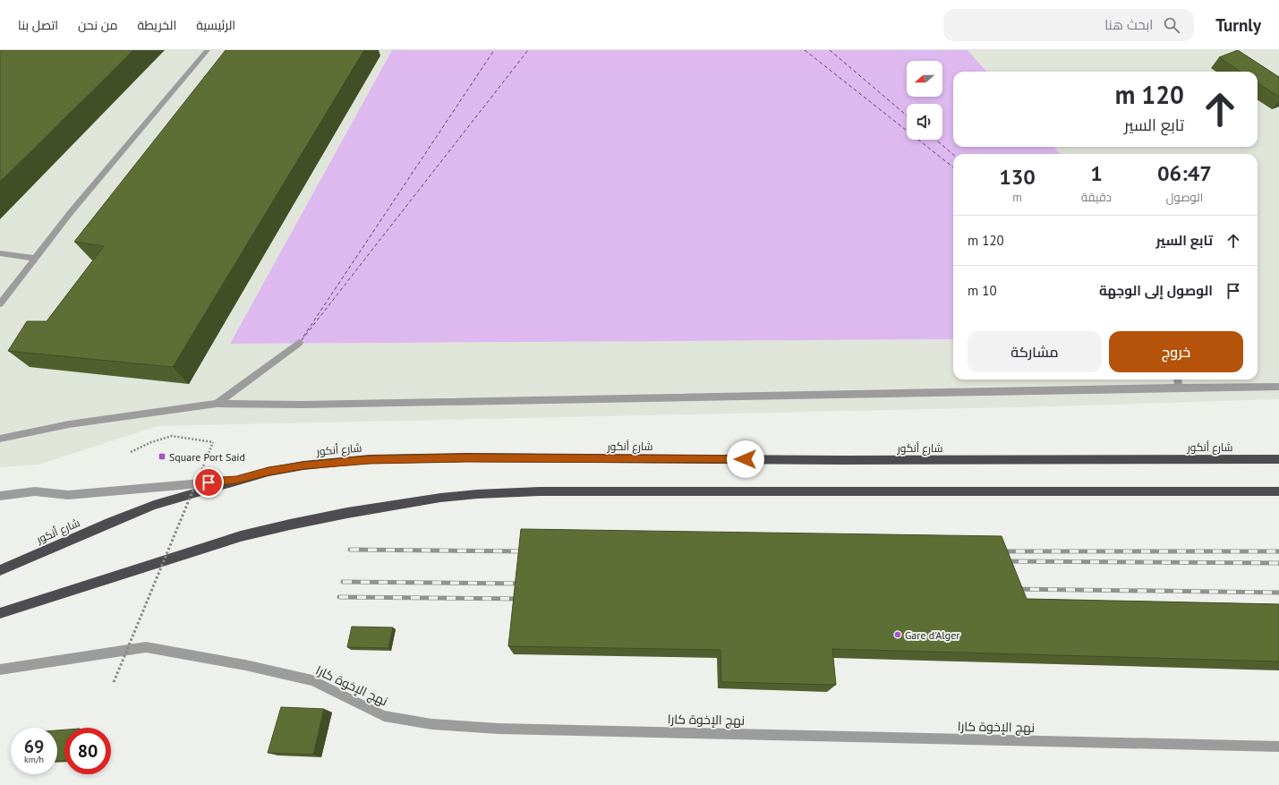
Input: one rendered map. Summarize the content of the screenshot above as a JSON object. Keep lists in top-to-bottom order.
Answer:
{
  "streets": {
    "highway": ["شارع أنكور"],
    "street": ["نهج الإخوة كارا"]
  },
  "places": {
    "transit": ["Square Port Said"],
    "other": ["Gare d'Alger"]
  },
  "north": "left",
  "page": {
    "header": "Turnly",
    "search": "ابحث هنا",
    "nav": [
      "الرئيسية",
      "الخريطة",
      "من نحن",
      "اتصل بنا"
    ],
    "turn": ["120 m", "تابع السير"],
    "eta": [
      "06:47",
      "الوصول",
      "1",
      "دقيقة",
      "130",
      "m"
    ],
    "list": [
      {
        "name": "تابع السير",
        "value": "120 m"
      },
      {
        "name": "الوصول إلى الوجهة",
        "value": "10 m"
      }
    ],
    "buttons": ["خروج", "مشاركة"],
    "speed": "69 km/h",
    "limit": "80"
  }
}
